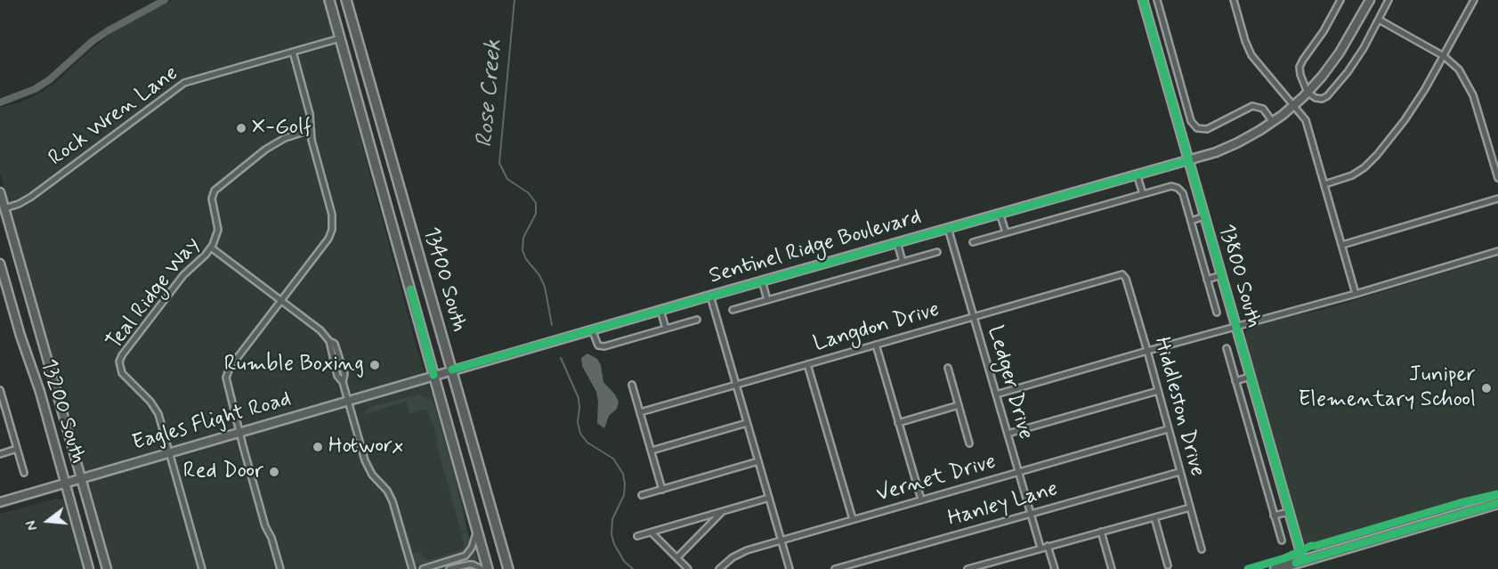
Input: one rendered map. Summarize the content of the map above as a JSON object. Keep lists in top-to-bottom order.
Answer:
{
  "streets": {
    "main road": [
      "Sentinel Ridge Boulevard",
      "13800 South",
      "13400 South",
      "13200 South",
      "Eagles Flight Road"
    ],
    "street": [
      "Rock Wren Lane",
      "Teal Ridge Way",
      "Langdon Drive",
      "Ledger Drive",
      "Hiddleston Drive",
      "Vernet Drive",
      "Hanley Lane"
    ]
  },
  "crossings": [
    ["Rock Wren Lane", "13400 South"],
    ["Rock Wren Lane", "13200 South"],
    ["Sentinel Ridge Boulevard", "13800 South"],
    ["Sentinel Ridge Boulevard", "13400 South"],
    ["Sentinel Ridge Boulevard", "Ledger Drive"],
    ["Sentinel Ridge Boulevard", "Eagles Flight Road"],
    ["13400 South", "Eagles Flight Road"],
    ["Teal Ridge Way", "Eagles Flight Road"],
    ["Langdon Drive", "Ledger Drive"],
    ["Langdon Drive", "Hiddleston Drive"],
    ["Ledger Drive", "Vernet Drive"],
    ["Ledger Drive", "Hanley Lane"],
    ["Hiddleston Drive", "Vernet Drive"],
    ["Hiddleston Drive", "Hanley Lane"],
    ["13200 South", "Eagles Flight Road"]
  ],
  "water": ["Rose Creek"],
  "places": [
    "X-Golf",
    "Rumble Boxing",
    "Juniper Elementary School",
    "Hotworx",
    "Red Door"
  ],
  "north": "left"
}
